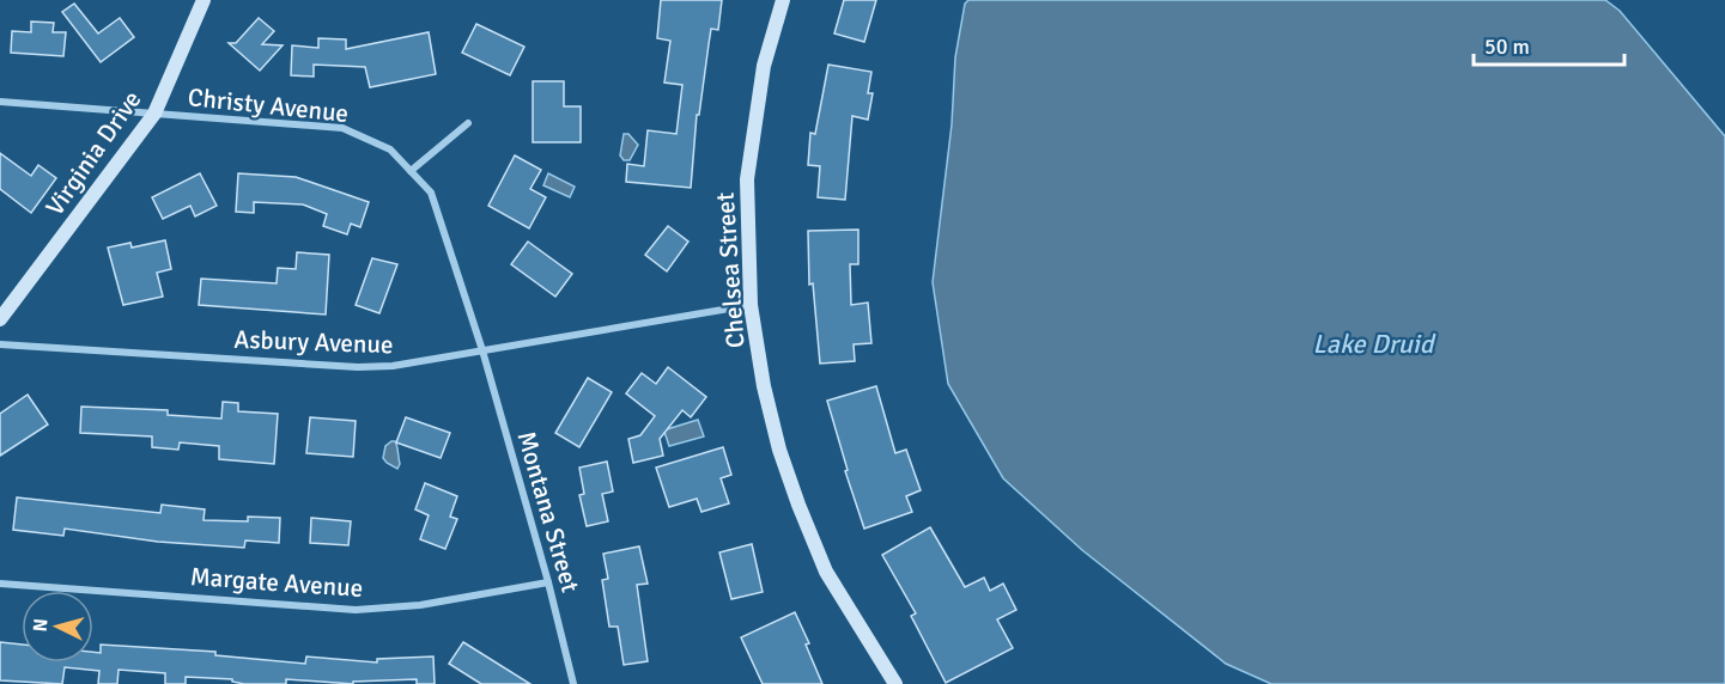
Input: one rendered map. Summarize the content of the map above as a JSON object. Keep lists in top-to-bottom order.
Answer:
{
  "streets": {
    "street": [
      "Christy Avenue",
      "Virginia Drive",
      "Chelsea Street",
      "Asbury Avenue",
      "Montana Street",
      "Margate Avenue"
    ]
  },
  "crossings": [
    ["Christy Avenue", "Virginia Drive"],
    ["Christy Avenue", "Asbury Avenue"],
    ["Christy Avenue", "Montana Street"],
    ["Chelsea Street", "Asbury Avenue"],
    ["Asbury Avenue", "Montana Street"],
    ["Montana Street", "Margate Avenue"]
  ],
  "water": ["Lake Druid"],
  "scale_bar": "50 m",
  "north": "left"
}
